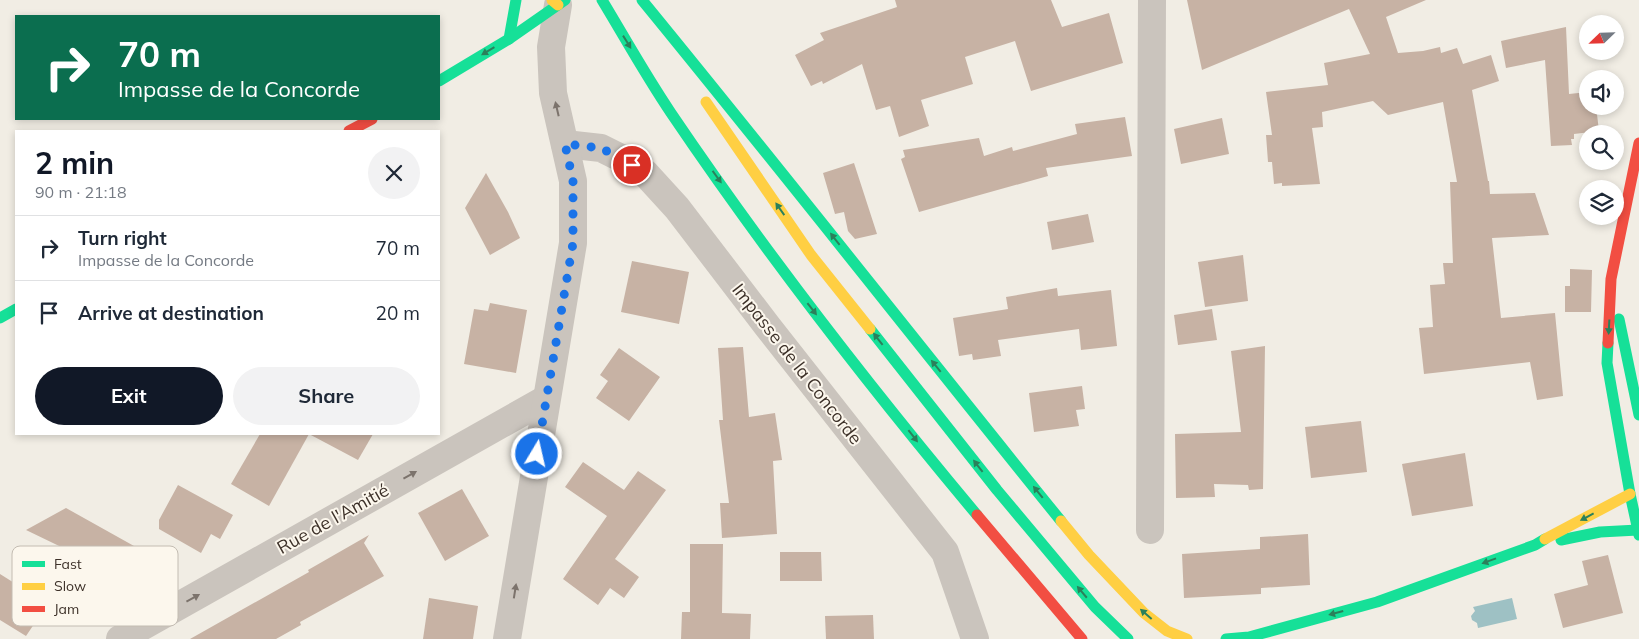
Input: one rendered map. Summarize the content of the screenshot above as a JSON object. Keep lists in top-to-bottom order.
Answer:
{
  "streets": {
    "street": ["Impasse de la Concorde", "Rue de l'Amitié"]
  },
  "one_way": ["Rue de l'Amitié"],
  "legend": ["Fast", "Slow", "Jam"],
  "north": "bottom left",
  "page": {
    "turn": ["70 m", "Impasse de la Concorde"],
    "heading": ["2 min", "90 m · 21:18"],
    "list": [
      {
        "name": "Turn right",
        "note": "Impasse de la Concorde",
        "value": "70 m"
      },
      {
        "name": "Arrive at destination",
        "value": "20 m"
      }
    ],
    "buttons": ["Exit", "Share"]
  }
}
